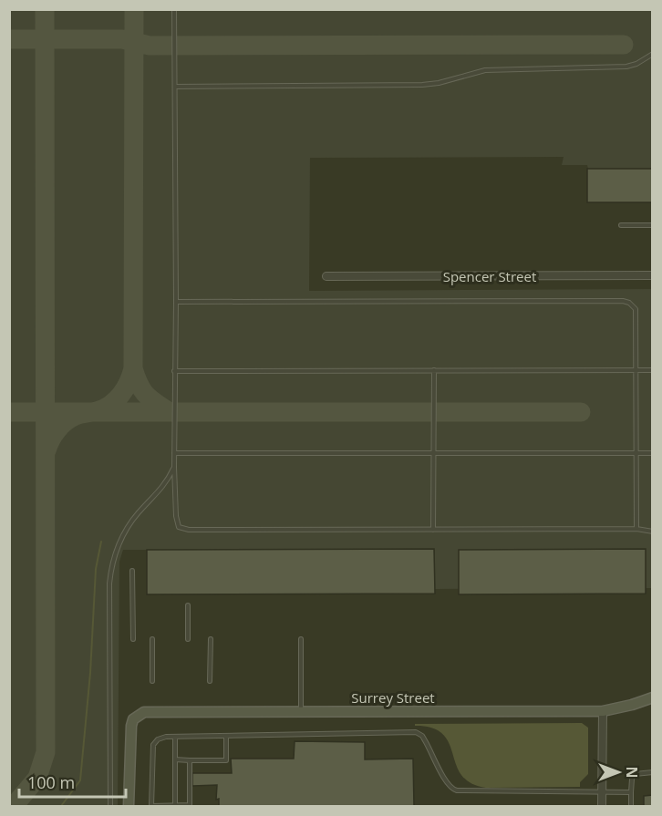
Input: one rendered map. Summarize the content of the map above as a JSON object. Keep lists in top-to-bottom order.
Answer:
{
  "streets": {
    "street": ["Spencer Street", "Surrey Street"]
  },
  "scale_bar": "100 m",
  "north": "right"
}
